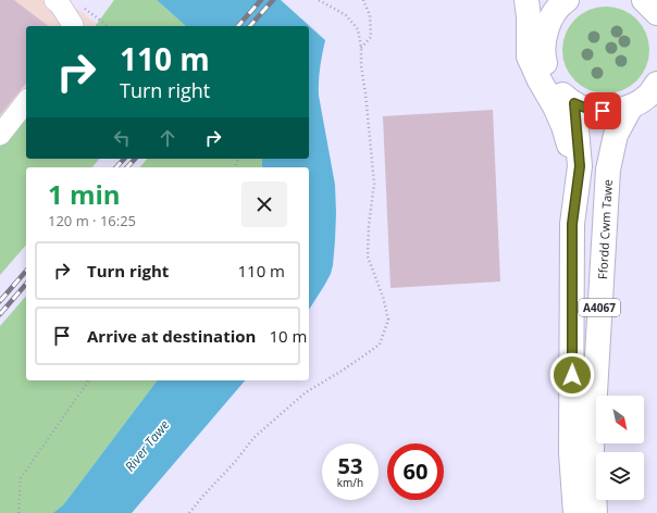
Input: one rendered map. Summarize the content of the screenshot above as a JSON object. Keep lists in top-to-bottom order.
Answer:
{
  "streets": {
    "main road": ["Ffordd Cwm Tawe", "A4067"]
  },
  "water": ["River Tawe"],
  "north": "bottom right",
  "page": {
    "turn": ["110 m", "Turn right"],
    "heading": ["1 min", "120 m · 16:25"],
    "list": [
      {
        "name": "Turn right",
        "value": "110 m"
      },
      {
        "name": "Arrive at destination",
        "value": "10 m"
      }
    ],
    "speed": "53 km/h",
    "limit": "60"
  }
}
